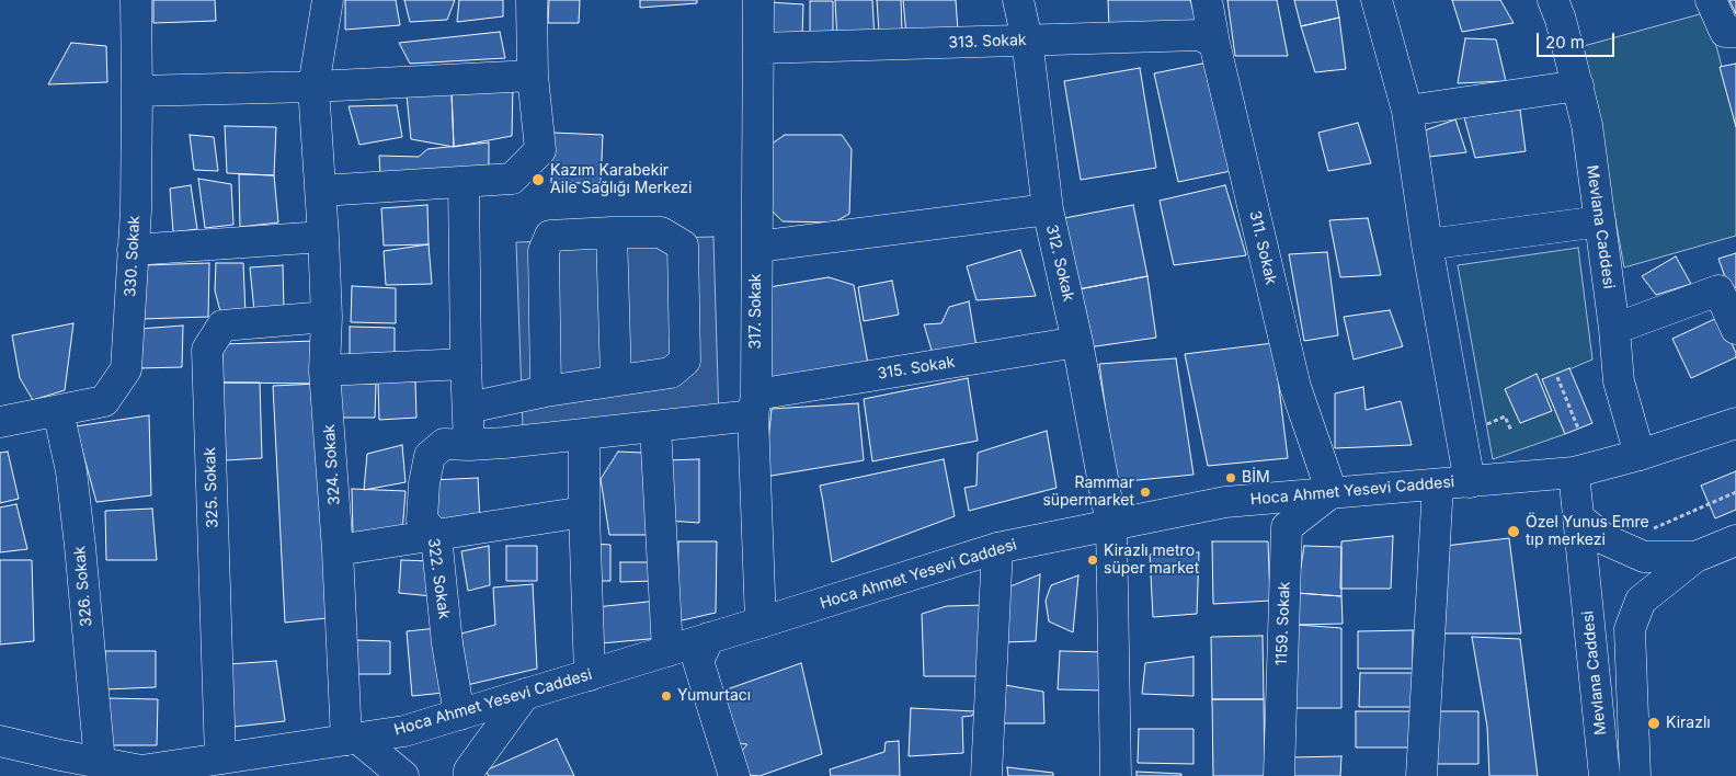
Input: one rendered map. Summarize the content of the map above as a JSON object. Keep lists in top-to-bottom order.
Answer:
{
  "streets": {
    "street": [
      "313. Sokak",
      "Mevlana Caddesi",
      "311. Sokak",
      "330. Sokak",
      "312. Sokak",
      "317. Sokak",
      "315. Sokak",
      "324. Sokak",
      "325. Sokak",
      "Hoca Ahmet Yesevi Caddesi",
      "322. Sokak",
      "326. Sokak",
      "1159. Sokak"
    ]
  },
  "crossings": [
    ["313. Sokak", "311. Sokak"],
    ["313. Sokak", "312. Sokak"],
    ["313. Sokak", "317. Sokak"],
    ["Mevlana Caddesi", "Hoca Ahmet Yesevi Caddesi"],
    ["311. Sokak", "Hoca Ahmet Yesevi Caddesi"],
    ["311. Sokak", "1159. Sokak"],
    ["330. Sokak", "326. Sokak"],
    ["312. Sokak", "315. Sokak"],
    ["312. Sokak", "Hoca Ahmet Yesevi Caddesi"],
    ["317. Sokak", "315. Sokak"],
    ["317. Sokak", "Hoca Ahmet Yesevi Caddesi"],
    ["317. Sokak", "322. Sokak"],
    ["315. Sokak", "322. Sokak"],
    ["324. Sokak", "325. Sokak"],
    ["324. Sokak", "Hoca Ahmet Yesevi Caddesi"],
    ["325. Sokak", "Hoca Ahmet Yesevi Caddesi"],
    ["Hoca Ahmet Yesevi Caddesi", "322. Sokak"],
    ["Hoca Ahmet Yesevi Caddesi", "326. Sokak"],
    ["Hoca Ahmet Yesevi Caddesi", "1159. Sokak"]
  ],
  "places": [
    "Kazım Karabekir Aile Sağlığı Merkezi",
    "BİM",
    "Rammar süpermarket",
    "Özel Yunus Emre tıp merkezi",
    "Kirazlı metro süper market",
    "Yumurtacı",
    "Kirazlı"
  ],
  "scale_bar": "20 m"
}
